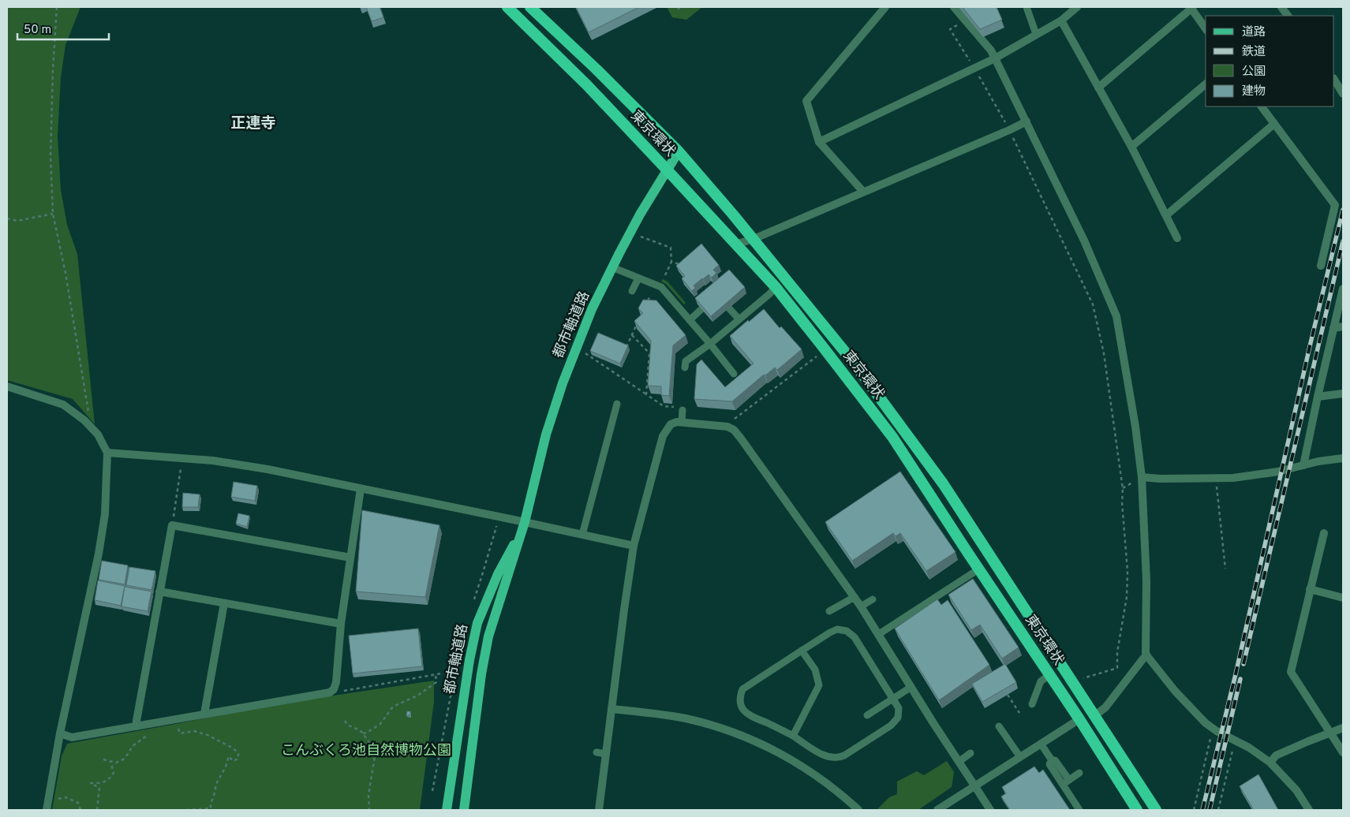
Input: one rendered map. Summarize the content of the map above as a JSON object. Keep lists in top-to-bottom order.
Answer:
{
  "streets": {
    "highway": ["東京環状"],
    "main road": ["都市軸道路"]
  },
  "crossings": [
    ["東京環状", "都市軸道路"]
  ],
  "districts": ["正連寺"],
  "parks": ["こんぶくろ池自然博物公園"],
  "legend": [
    "道路",
    "鉄道",
    "公園",
    "建物"
  ],
  "scale_bar": "50 m"
}
